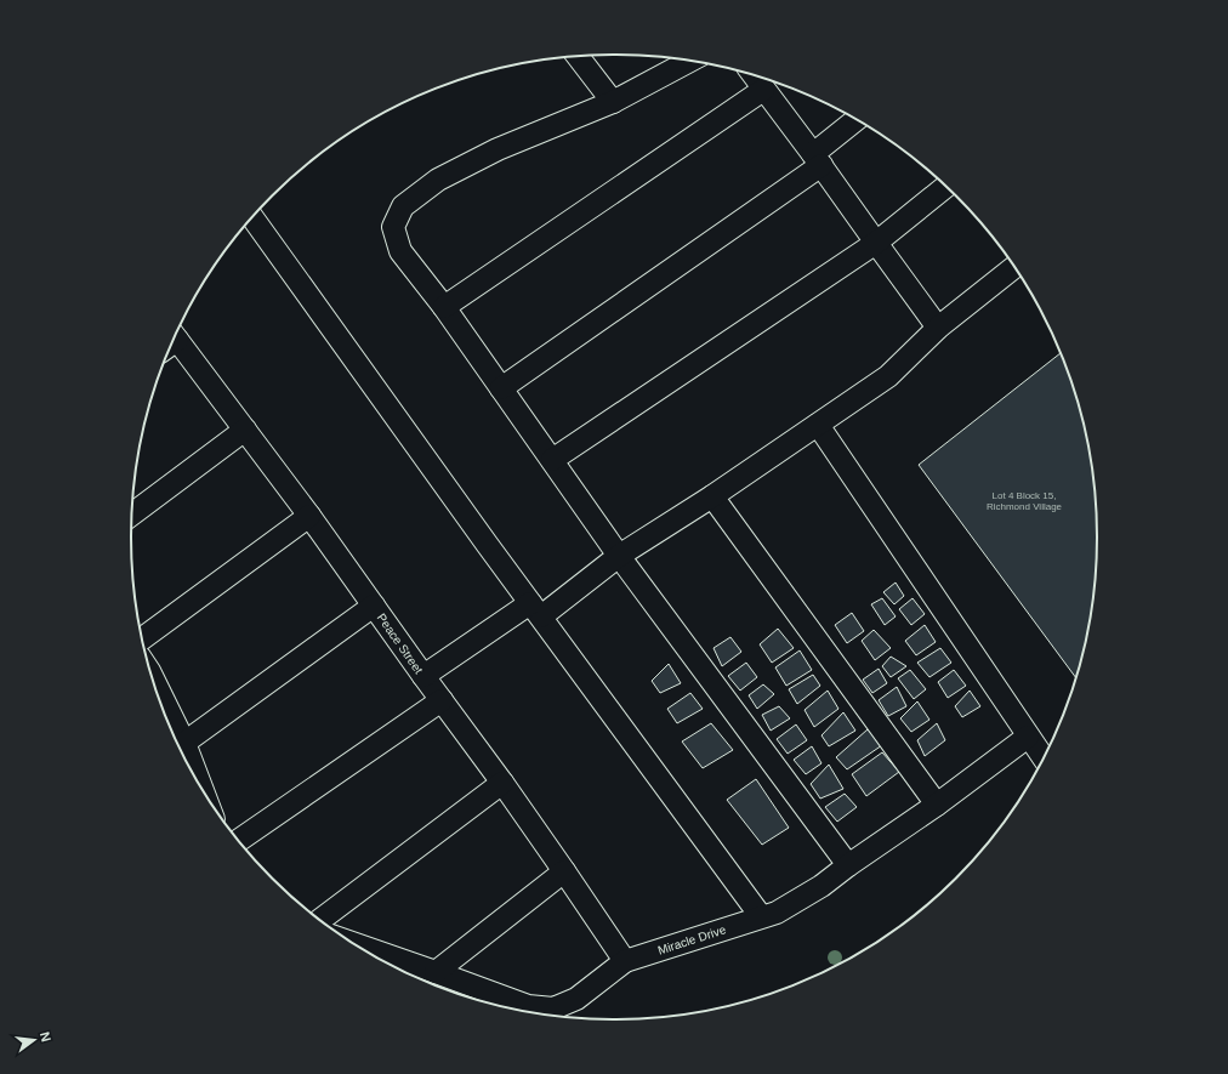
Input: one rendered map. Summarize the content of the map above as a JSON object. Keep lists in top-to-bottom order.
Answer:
{
  "streets": {
    "street": ["Peace Street", "Miracle Drive"]
  },
  "crossings": [
    ["Peace Street", "Miracle Drive"]
  ],
  "house_numbers": ["Lot 4 Block 15, Richmond Village"],
  "north": "right"
}
